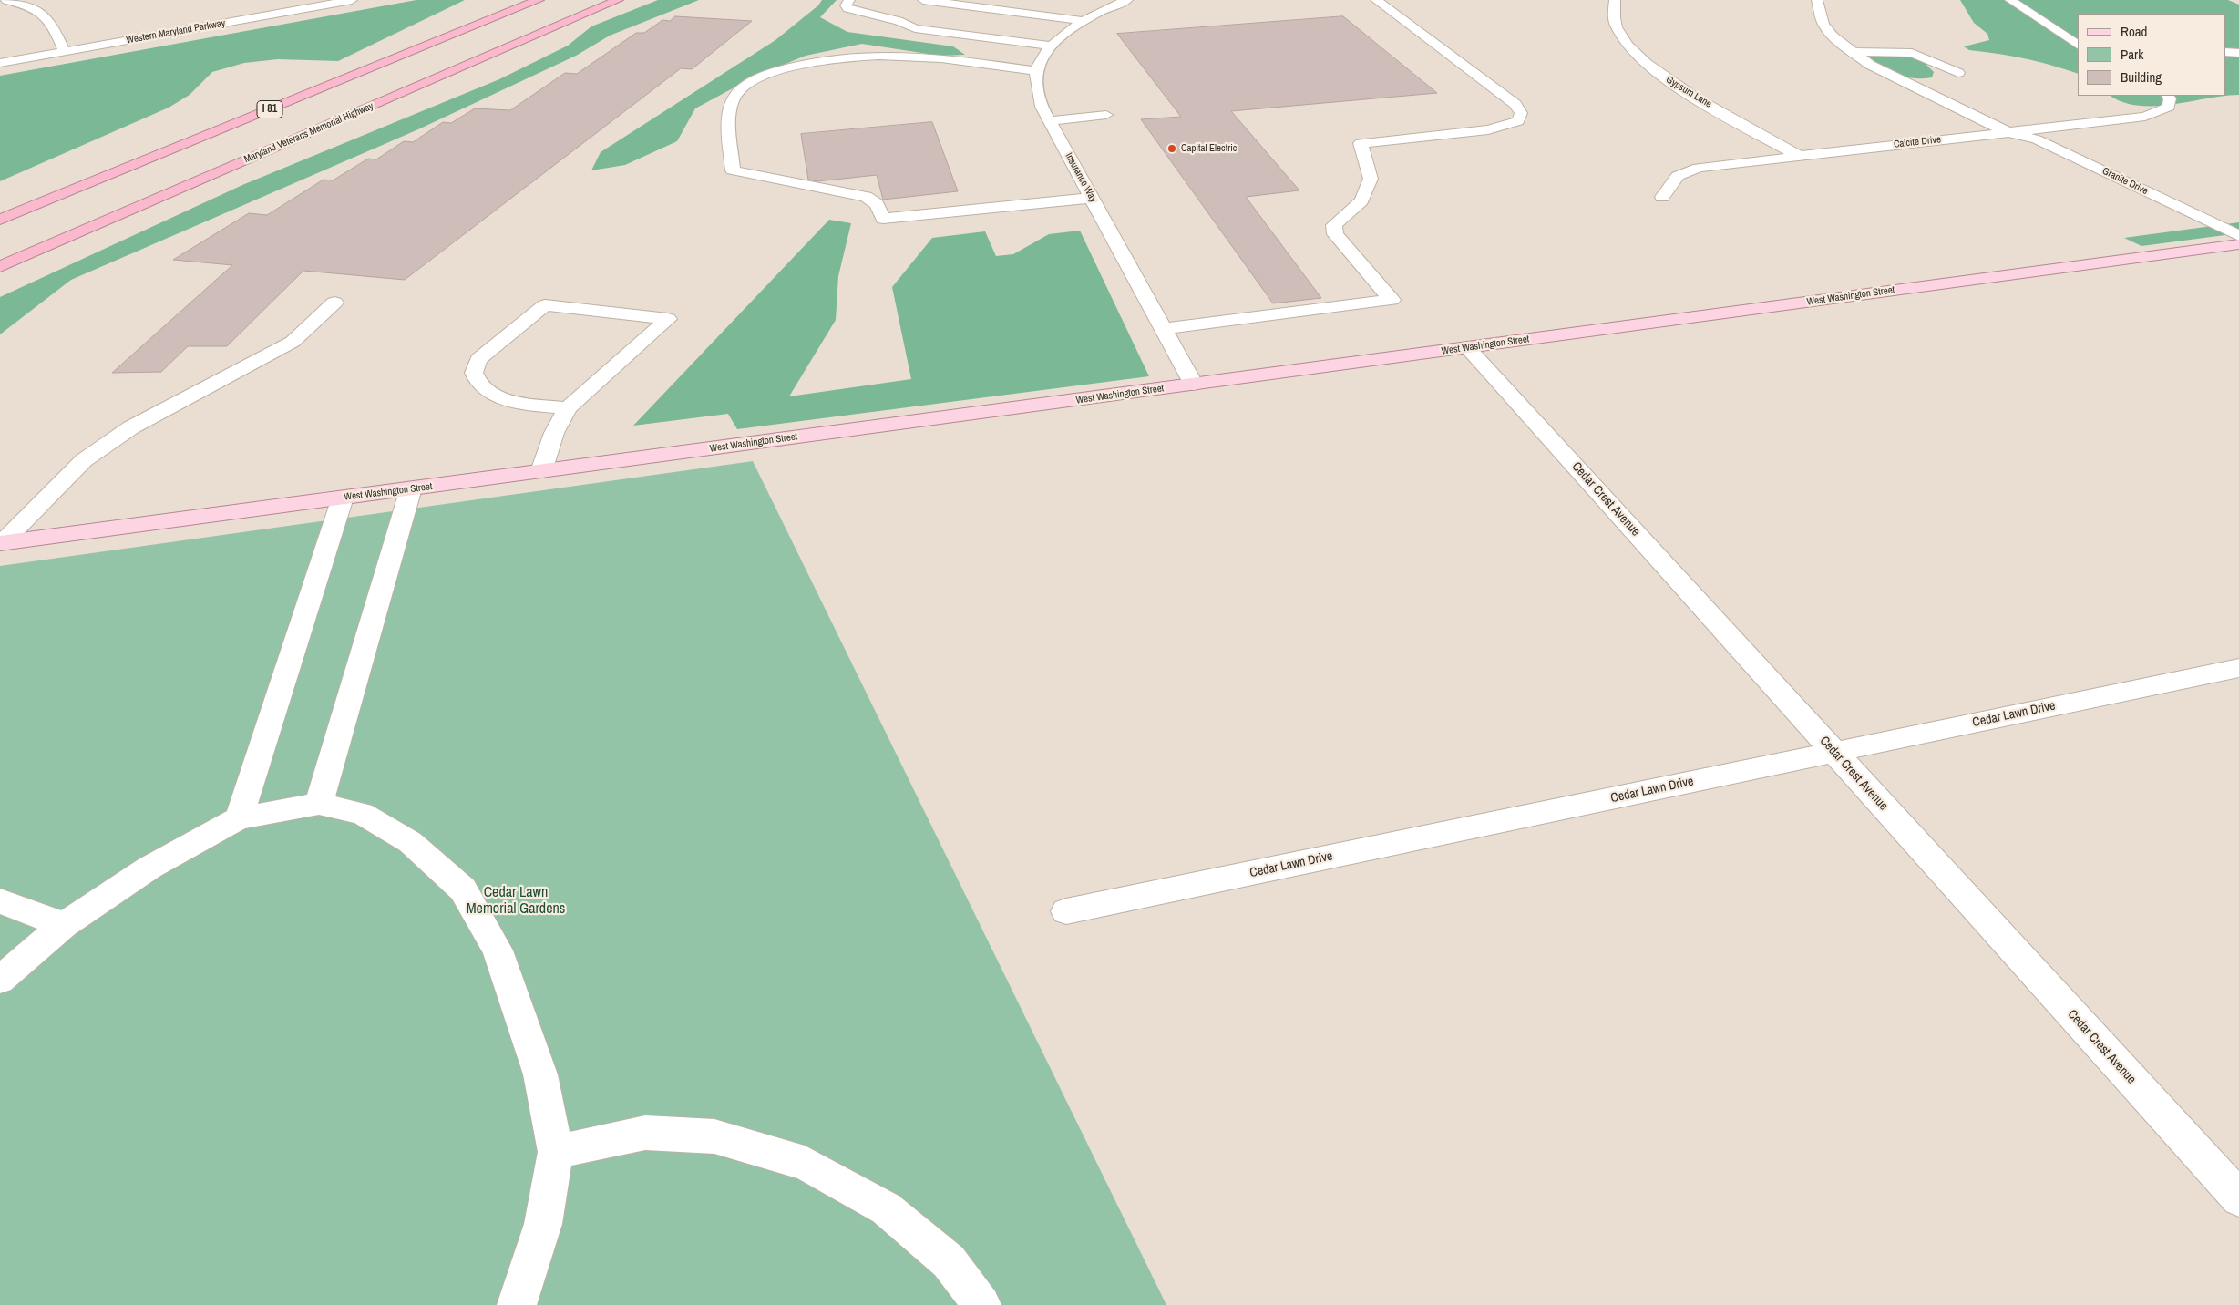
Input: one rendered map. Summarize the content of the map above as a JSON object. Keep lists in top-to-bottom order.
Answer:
{
  "streets": {
    "highway": ["I 81", "Maryland Veterans Memorial Highway"],
    "main road": ["West Washington Street"],
    "street": [
      "Western Maryland Parkway",
      "Gypsum Lane",
      "Calcite Drive",
      "Insurance Way",
      "Granite Drive",
      "Cedar Crest Avenue",
      "Cedar Lawn Drive"
    ]
  },
  "crossings": [
    ["Gypsum Lane", "Calcite Drive"],
    ["Calcite Drive", "Granite Drive"],
    ["Insurance Way", "West Washington Street"],
    ["Granite Drive", "West Washington Street"],
    ["West Washington Street", "Cedar Crest Avenue"],
    ["Cedar Crest Avenue", "Cedar Lawn Drive"]
  ],
  "parks": ["Cedar Lawn Memorial Gardens"],
  "places": ["Capital Electric"],
  "legend": ["Road", "Park", "Building"]
}
